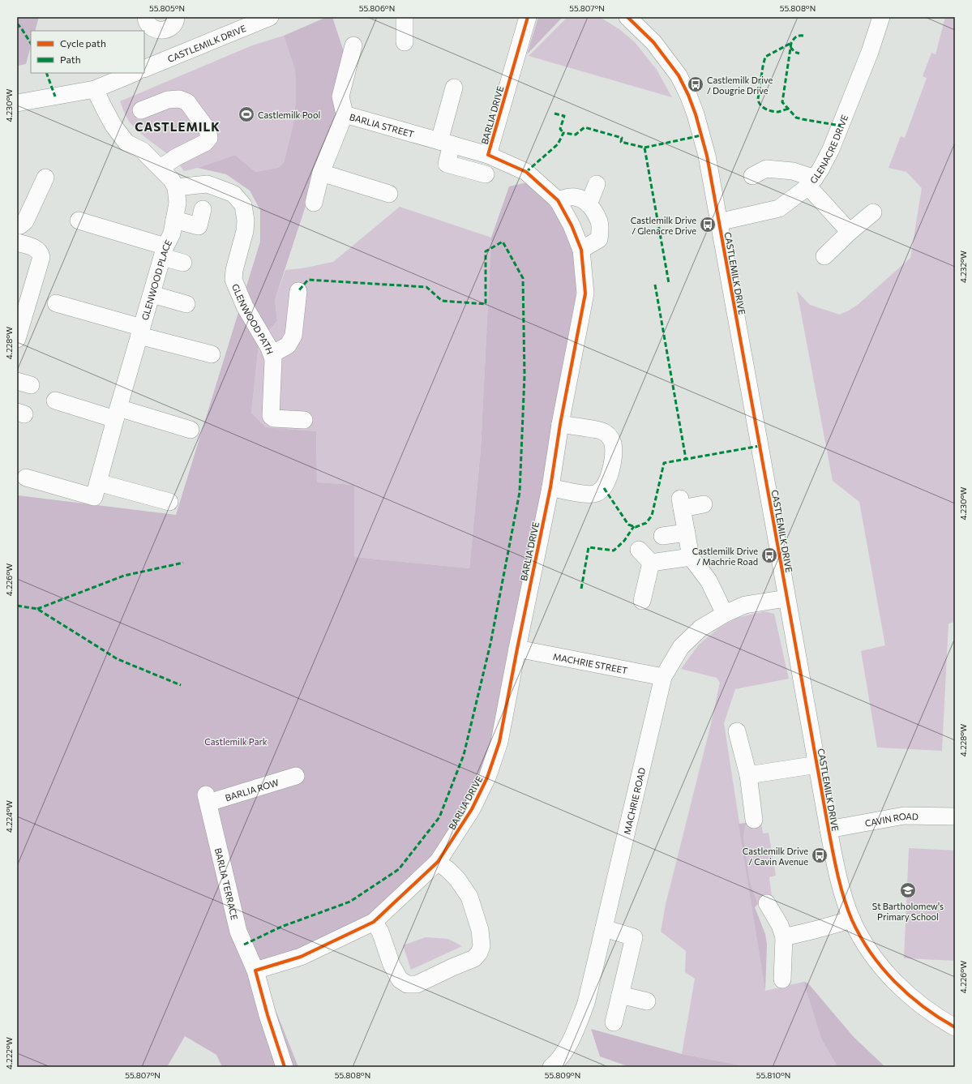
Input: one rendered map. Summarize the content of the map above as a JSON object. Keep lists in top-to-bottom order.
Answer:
{
  "streets": {
    "street": [
      "CASTLEMILK DRIVE",
      "BARLIA DRIVE",
      "BARLIA STREET",
      "GLENACRE DRIVE",
      "GLENWOOD PLACE",
      "GLENWOOD PATH",
      "MACHRIE STREET",
      "BARLIA ROW",
      "MACHRIE ROAD",
      "CAVIN ROAD",
      "BARLIA TERRACE"
    ]
  },
  "crossings": [
    ["CASTLEMILK DRIVE", "GLENACRE DRIVE"],
    ["CASTLEMILK DRIVE", "MACHRIE ROAD"],
    ["CASTLEMILK DRIVE", "CAVIN ROAD"],
    ["BARLIA DRIVE", "BARLIA STREET"],
    ["BARLIA DRIVE", "MACHRIE STREET"],
    ["BARLIA DRIVE", "BARLIA TERRACE"],
    ["GLENWOOD PLACE", "GLENWOOD PATH"],
    ["MACHRIE STREET", "MACHRIE ROAD"],
    ["BARLIA ROW", "BARLIA TERRACE"]
  ],
  "districts": ["CASTLEMILK"],
  "parks": ["Castlemilk Park"],
  "places": {
    "bus stop": [
      "Castlemilk Drive / Dougrie Drive",
      "Castlemilk Drive / Glenacre Drive",
      "Castlemilk Drive / Machrie Road",
      "Castlemilk Drive / Cavin Avenue"
    ],
    "sports": ["Castlemilk Pool"],
    "school or university": ["St Bartholomew's Primary School"]
  },
  "legend": ["Cycle path", "Path"],
  "coordinates": [
    "55.805°N",
    "55.806°N",
    "55.807°N",
    "55.808°N",
    "4.230°W",
    "4.232°W",
    "4.228°W",
    "4.226°W",
    "4.224°W",
    "4.222°W",
    "55.809°N",
    "55.810°N"
  ]
}
